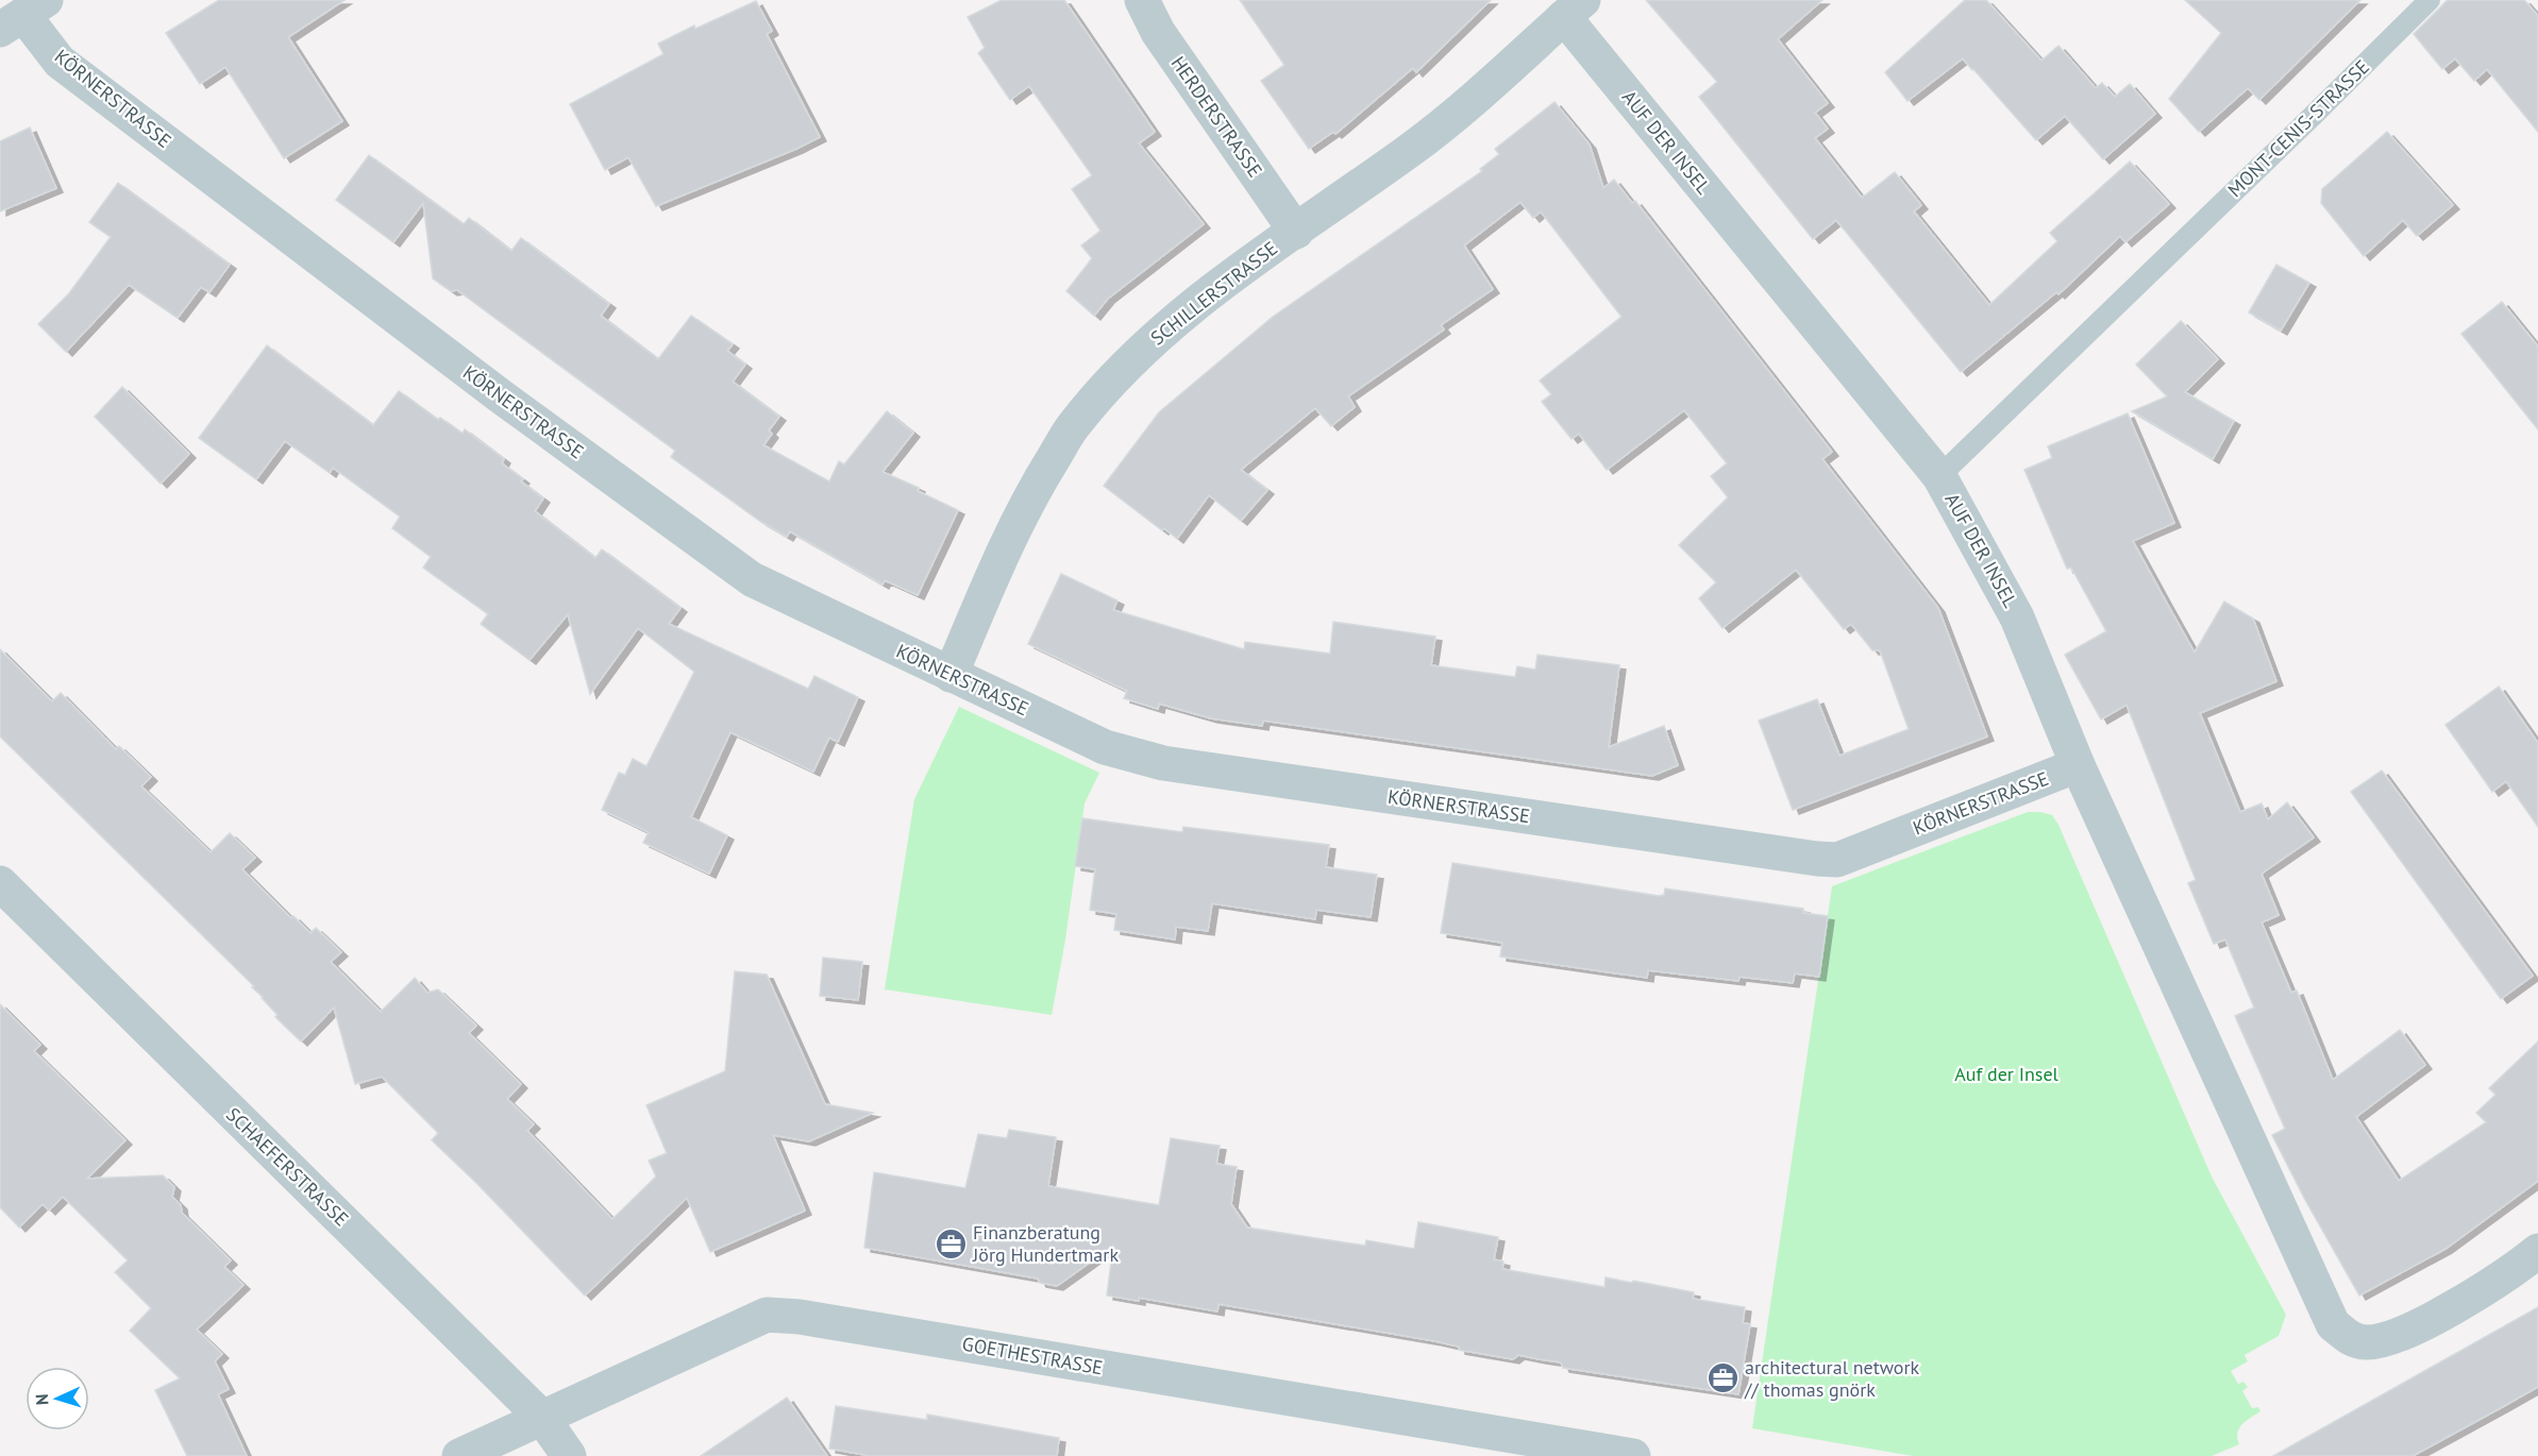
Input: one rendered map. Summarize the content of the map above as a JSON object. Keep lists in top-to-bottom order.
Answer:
{
  "streets": {
    "street": [
      "KÖRNERSTRASSE",
      "HERDERSTRASSE",
      "AUF DER INSEL",
      "SCHILLERSTRASSE",
      "SCHAEFERSTRASSE",
      "GOETHESTRASSE"
    ],
    "lane": ["MONT-CENIS-STRASSE"]
  },
  "crossings": [
    ["KÖRNERSTRASSE", "AUF DER INSEL"],
    ["KÖRNERSTRASSE", "SCHILLERSTRASSE"],
    ["HERDERSTRASSE", "SCHILLERSTRASSE"],
    ["MONT-CENIS-STRASSE", "AUF DER INSEL"],
    ["AUF DER INSEL", "SCHILLERSTRASSE"],
    ["SCHAEFERSTRASSE", "GOETHESTRASSE"]
  ],
  "parks": ["Auf der Insel"],
  "places": {
    "office": ["Finanzberatung Jörg Hundertmark", "architectural network // thomas gnörk"]
  },
  "north": "left"
}
